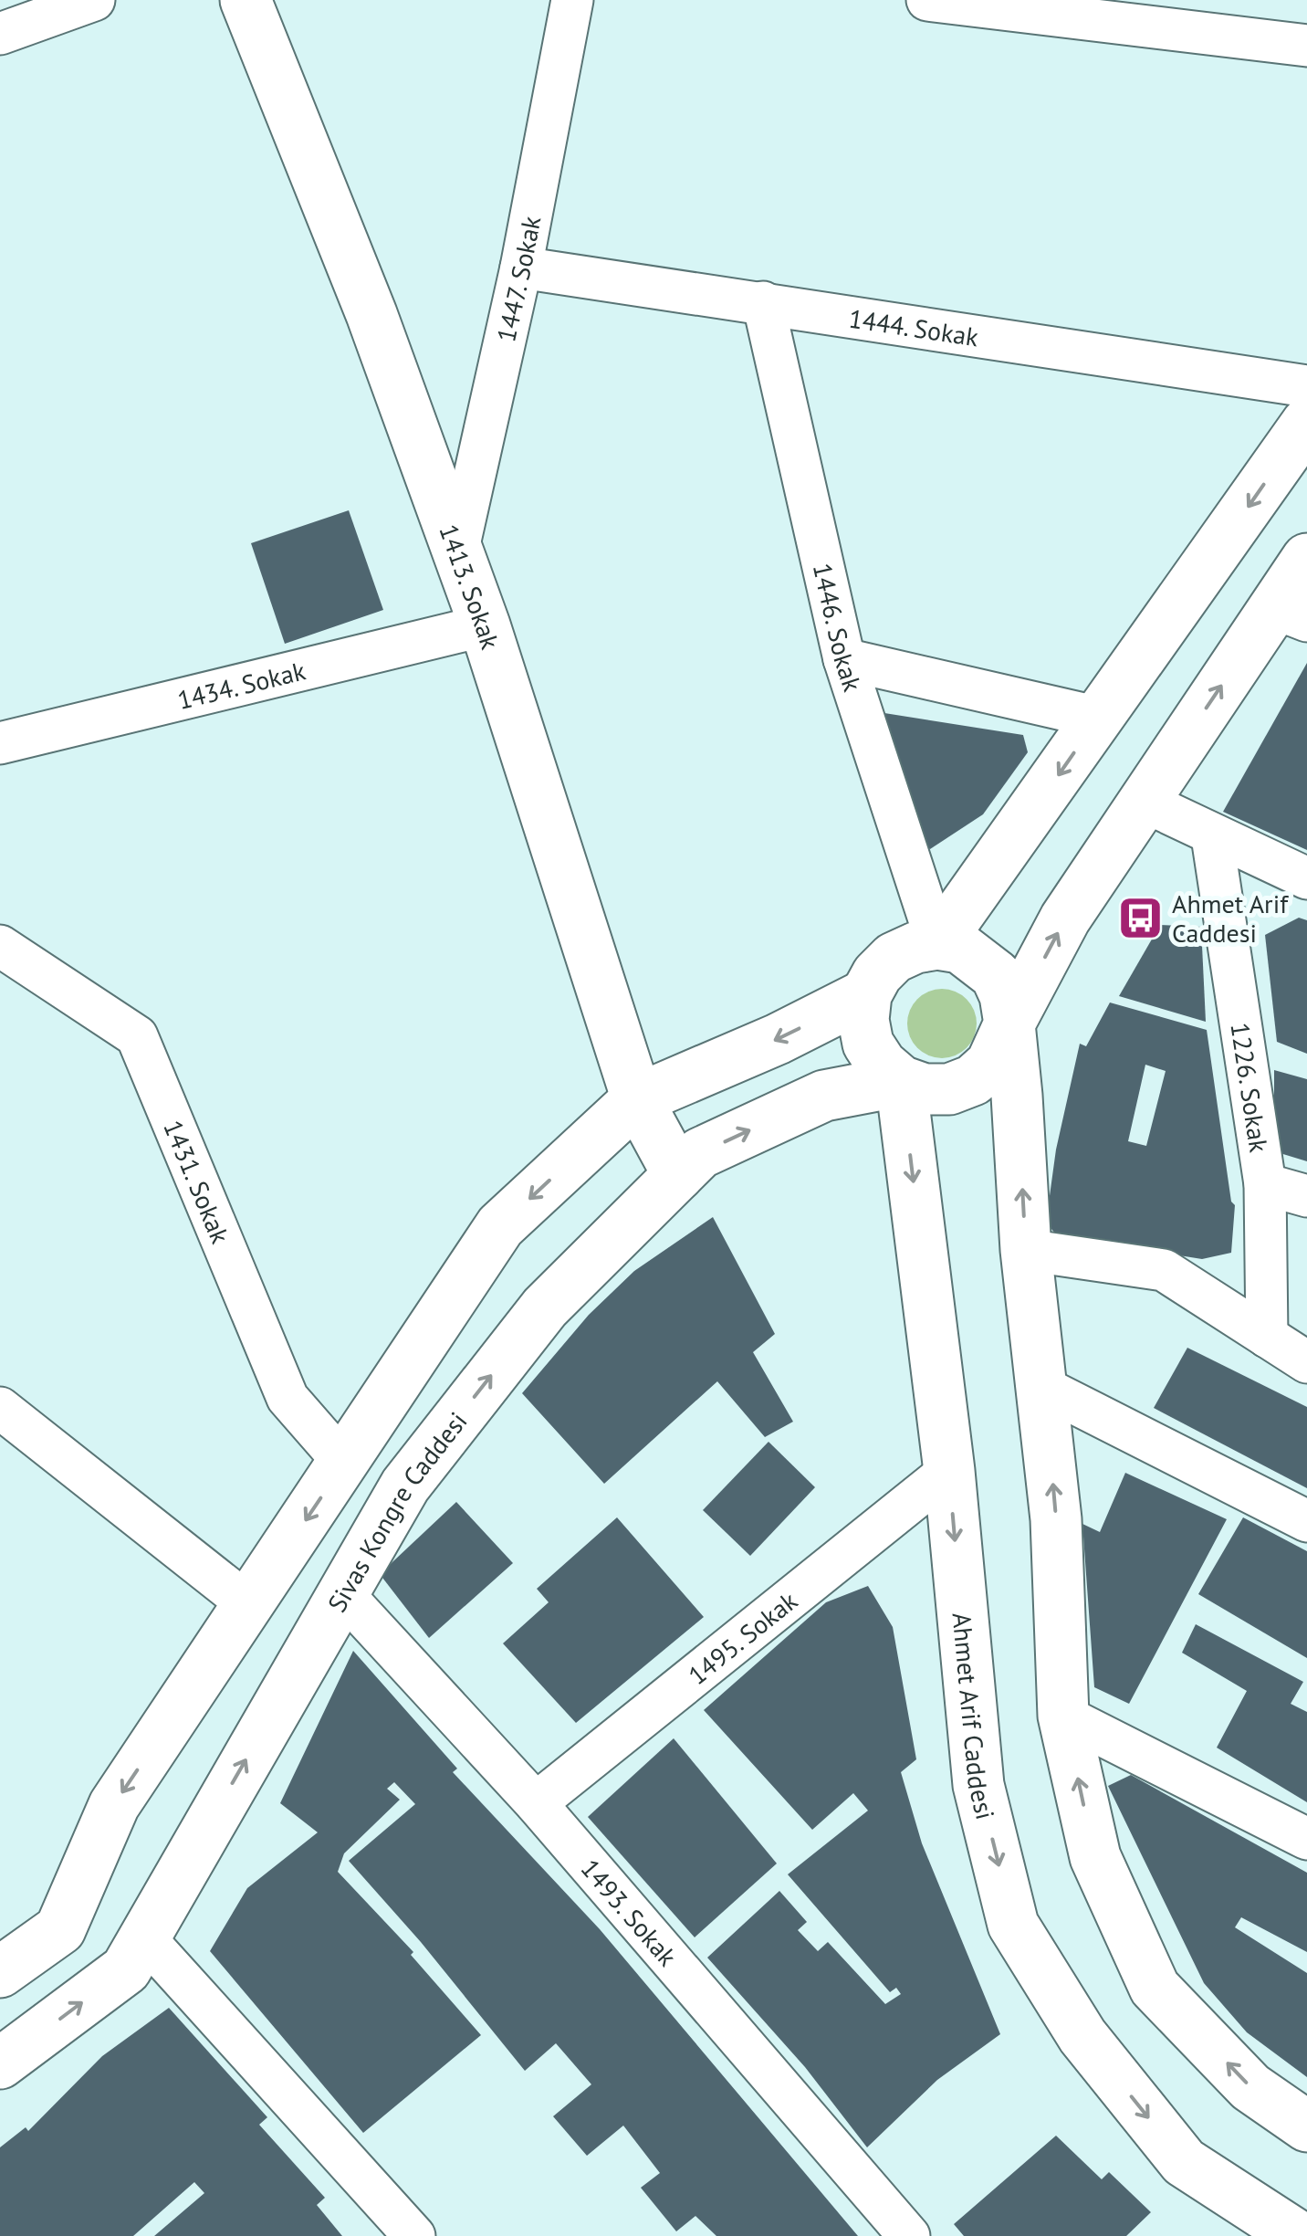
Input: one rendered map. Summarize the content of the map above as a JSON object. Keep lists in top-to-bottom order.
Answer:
{
  "streets": {
    "main road": ["1413. Sokak", "Sivas Kongre Caddesi", "Ahmet Arif Caddesi"],
    "street": [
      "1447. Sokak",
      "1444. Sokak",
      "1446. Sokak",
      "1434. Sokak",
      "1226. Sokak",
      "1431. Sokak",
      "1495. Sokak",
      "1493. Sokak"
    ]
  },
  "crossings": [
    ["1447. Sokak", "1444. Sokak"],
    ["1447. Sokak", "1413. Sokak"],
    ["1444. Sokak", "1446. Sokak"],
    ["1413. Sokak", "1434. Sokak"],
    ["1413. Sokak", "Sivas Kongre Caddesi"],
    ["1446. Sokak", "Sivas Kongre Caddesi"],
    ["1446. Sokak", "Ahmet Arif Caddesi"],
    ["Sivas Kongre Caddesi", "Ahmet Arif Caddesi"],
    ["Sivas Kongre Caddesi", "1493. Sokak"],
    ["1495. Sokak", "Ahmet Arif Caddesi"],
    ["1495. Sokak", "1493. Sokak"]
  ],
  "places": {
    "bus stop": ["Ahmet Arif Caddesi"]
  }
}
